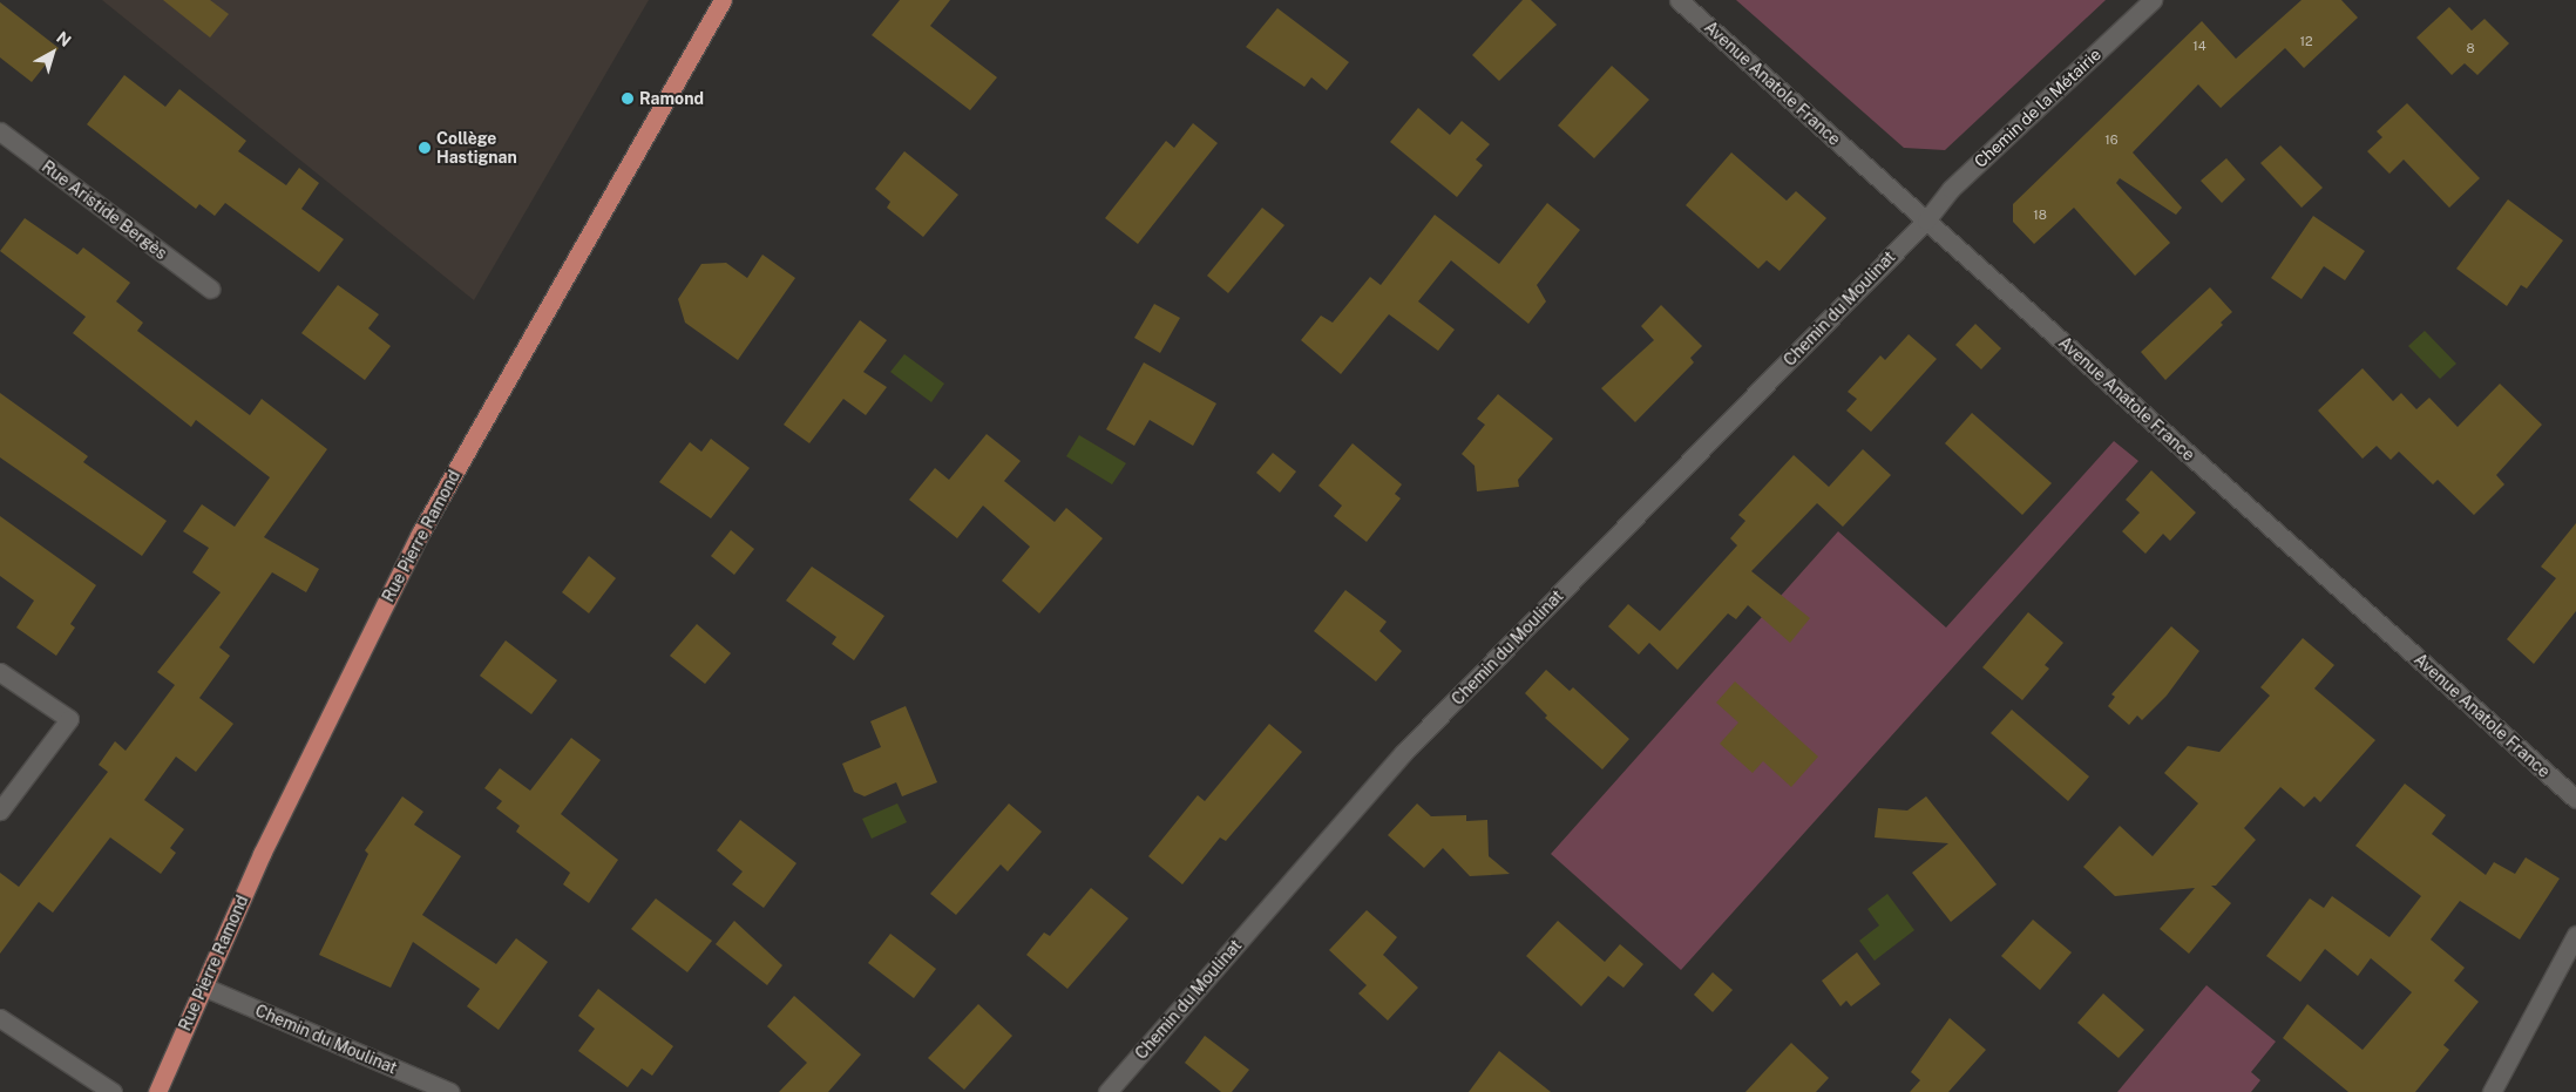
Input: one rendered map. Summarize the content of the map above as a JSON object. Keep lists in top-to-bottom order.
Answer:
{
  "streets": {
    "main road": ["Rue Pierre Ramond"],
    "street": [
      "Avenue Anatole France",
      "Chemin de la Métairie",
      "Rue Aristide Bergès",
      "Chemin du Moulinat"
    ]
  },
  "crossings": [
    ["Avenue Anatole France", "Chemin de la Métairie"],
    ["Avenue Anatole France", "Chemin du Moulinat"],
    ["Chemin de la Métairie", "Chemin du Moulinat"],
    ["Chemin du Moulinat", "Rue Pierre Ramond"]
  ],
  "places": ["Ramond", "Collège Hastignan"],
  "house_numbers": [
    "12",
    "14",
    "8",
    "16",
    "18"
  ],
  "north": "top right"
}
